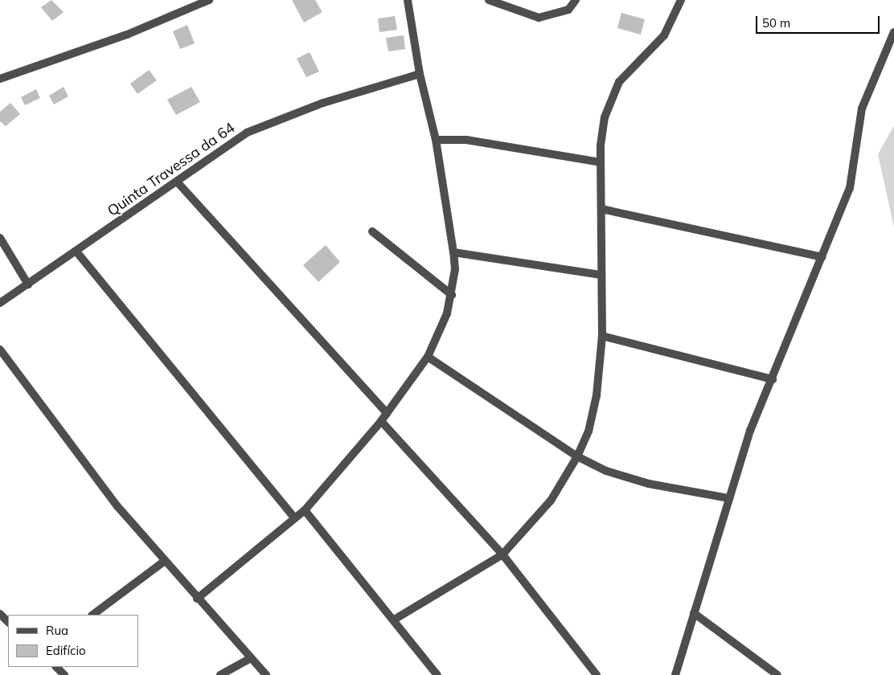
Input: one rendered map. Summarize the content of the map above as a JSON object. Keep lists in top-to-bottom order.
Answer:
{
  "streets": {
    "street": ["Quinta Travessa da 64"]
  },
  "legend": ["Rua", "Edifício"],
  "scale_bar": "50 m"
}
